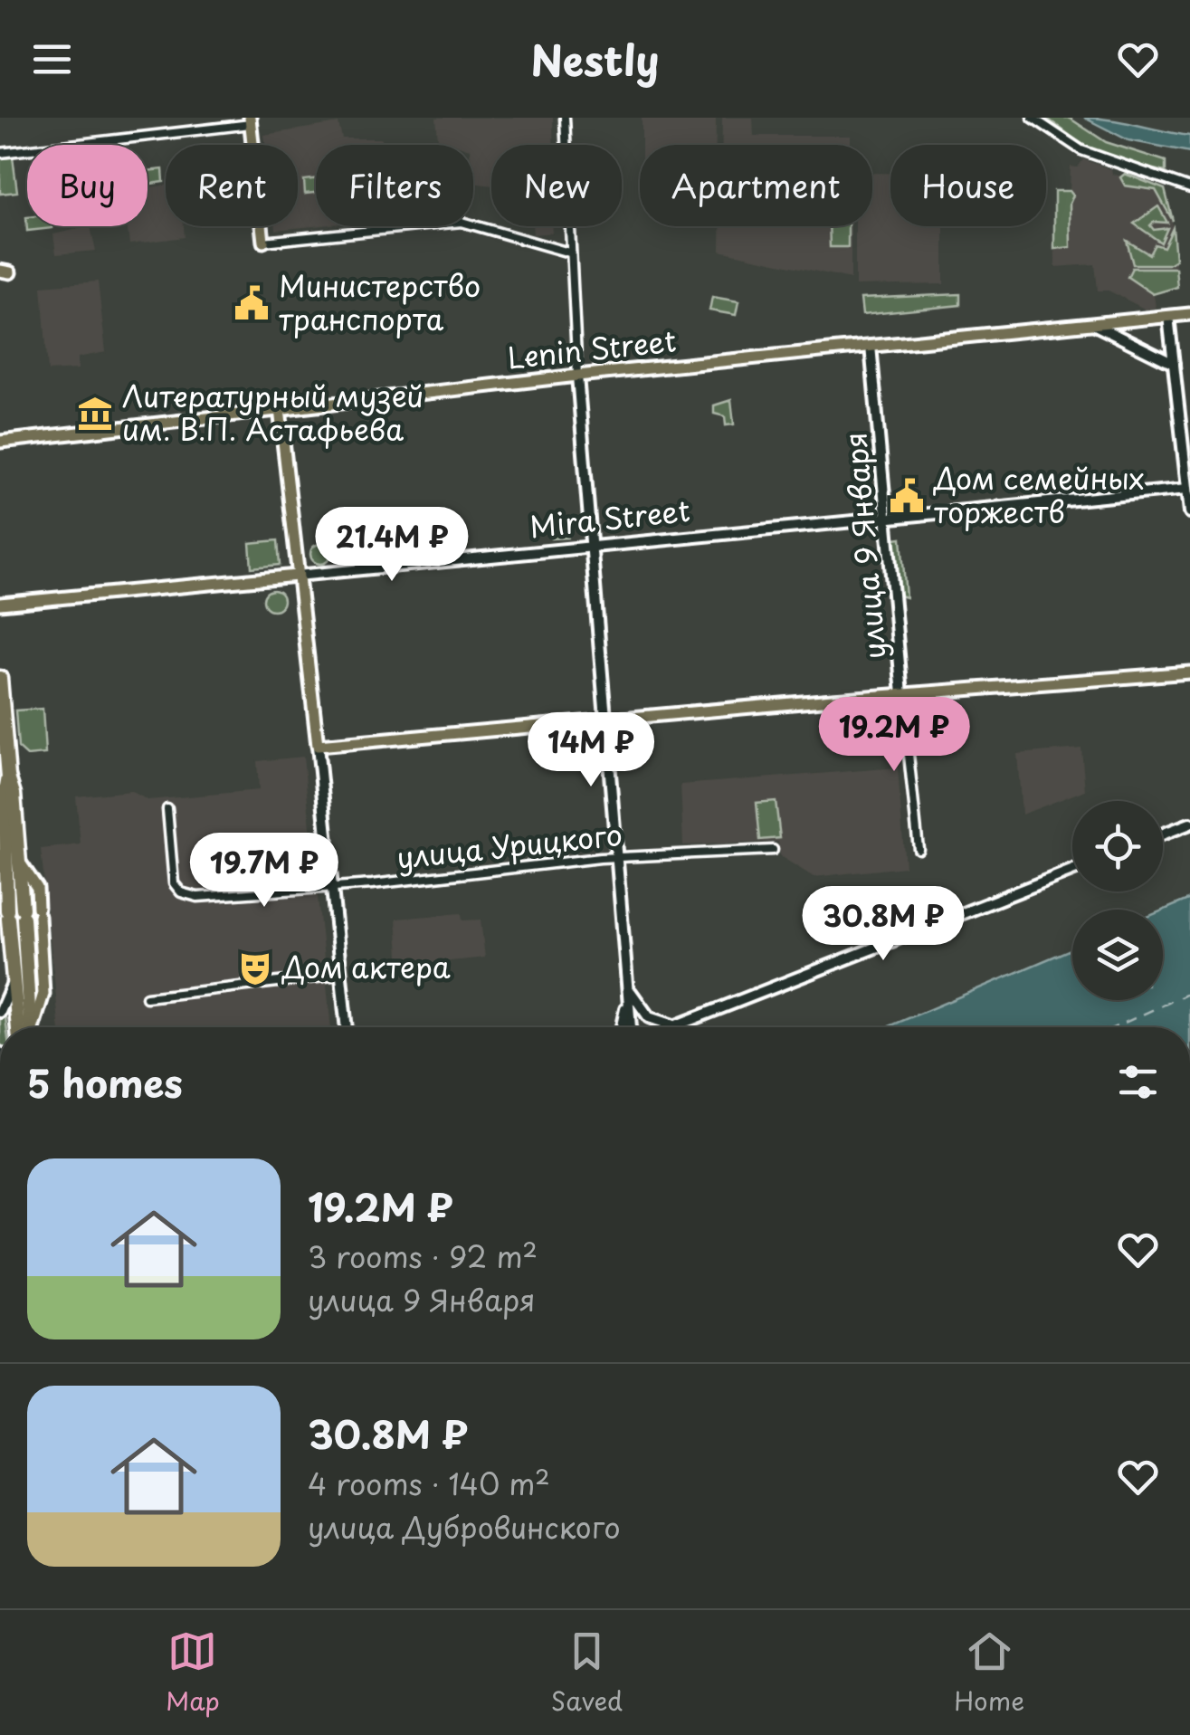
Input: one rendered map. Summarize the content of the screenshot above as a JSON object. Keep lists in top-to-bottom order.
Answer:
{
  "streets": {
    "main road": ["Lenin Street", "Mira Street", "улица 9 Января"],
    "street": ["улица Урицкого"]
  },
  "crossings": [
    ["Lenin Street", "улица 9 Января"],
    ["Mira Street", "улица 9 Января"]
  ],
  "places": {
    "public building": ["Министерство транспорта", "Дом семейных торжеств"],
    "museum": ["Литературный музей им. В.П. Астафьева"],
    "theatre": ["Дом актера"]
  },
  "page": {
    "header": "Nestly",
    "chip": [
      "Buy",
      "Rent",
      "Filters",
      "New",
      "Apartment",
      "House"
    ],
    "price": [
      "21.4M ₽",
      "19.2M ₽",
      "14M ₽",
      "19.7M ₽",
      "30.8M ₽"
    ],
    "heading": "5 homes",
    "list": [
      {
        "name": "19.2M ₽",
        "note": "3 rooms · 92 m² · улица 9 Января"
      },
      {
        "name": "30.8M ₽",
        "note": "4 rooms · 140 m² · улица Дубровинского"
      }
    ],
    "tabs": ["Map", "Saved", "Home"]
  }
}
